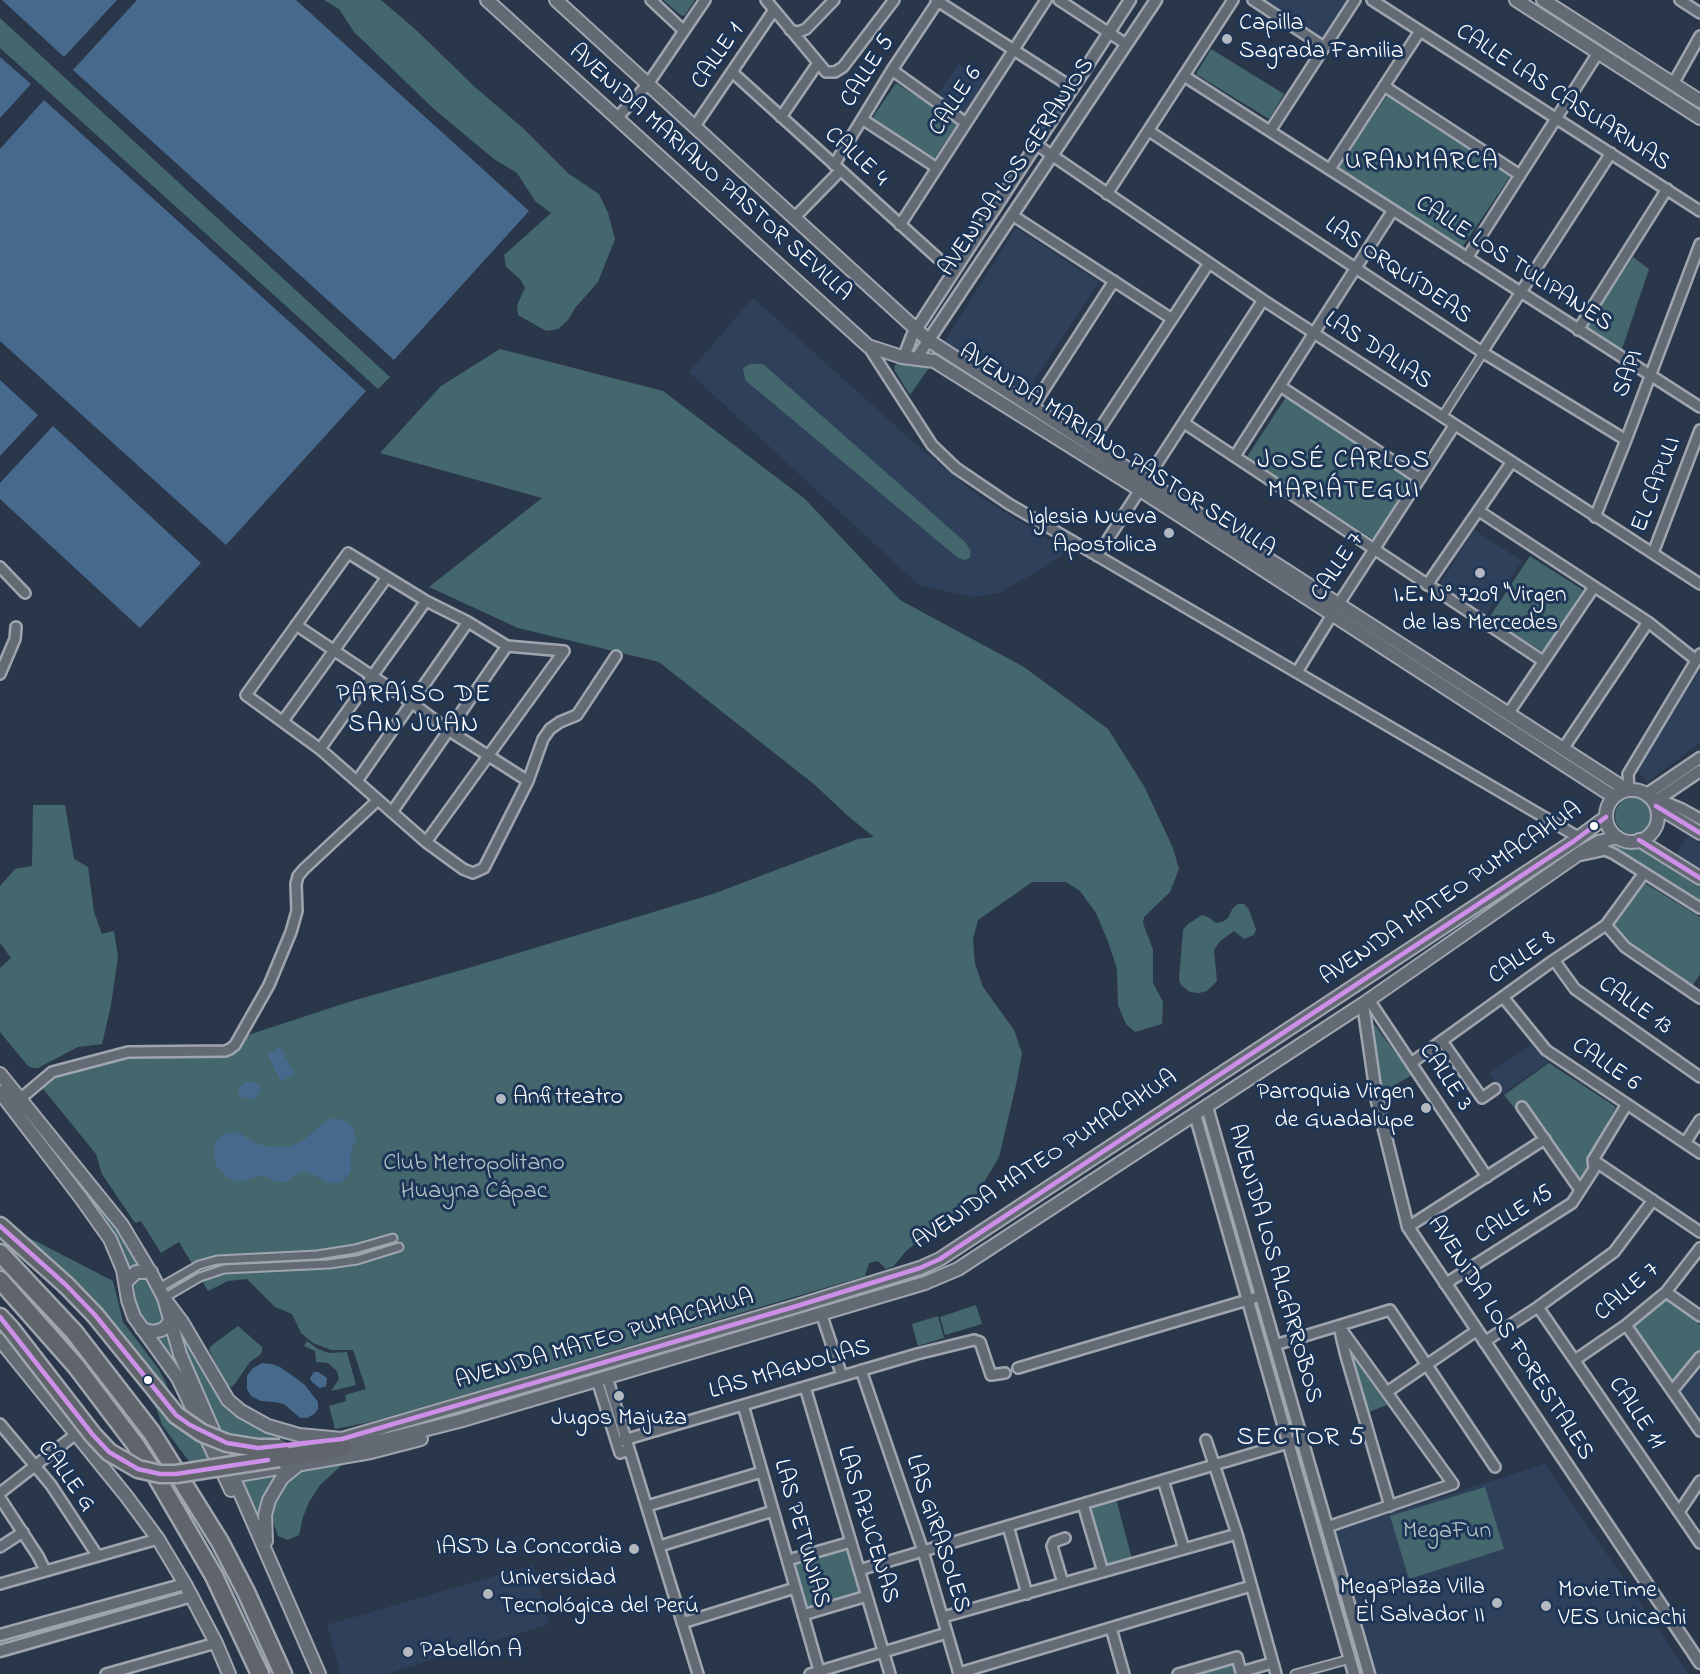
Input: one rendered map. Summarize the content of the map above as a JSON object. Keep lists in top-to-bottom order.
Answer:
{
  "streets": {
    "main road": ["AVENIDA MARIANO PASTOR SEVILLA", "AVENIDA MATEO PUMACAHUA"],
    "street": [
      "CALLE 1",
      "CALLE 5",
      "CALLE LAS CASUARINAS",
      "CALLE 6",
      "CALLE 4",
      "AVENIDA LOS GERANIOS",
      "CALLE LOS TULIPANES",
      "LAS ORQUÍDEAS",
      "LAS DALIAS",
      "SAPI",
      "EL CAPULI",
      "CALLE 7",
      "CALLE 8",
      "CALLE 13",
      "CALLE 3",
      "CALLE 15",
      "AVENIDA LOS ALGARROBOS",
      "AVENIDA LOS FORESTALES",
      "LAS MAGNOLIAS",
      "CALLE 11",
      "CALLE G",
      "LAS AZUCENAS",
      "LAS PETUNIAS",
      "LAS GIRASOLES"
    ]
  },
  "crossings": [
    ["CALLE 1", "CALLE 4"],
    ["CALLE 1", "AVENIDA MARIANO PASTOR SEVILLA"],
    ["CALLE 5", "CALLE 4"],
    ["CALLE 5", "AVENIDA MARIANO PASTOR SEVILLA"],
    ["CALLE 6", "CALLE 4"],
    ["CALLE 6", "CALLE 8"],
    ["CALLE 6", "CALLE 15"],
    ["CALLE 4", "AVENIDA LOS GERANIOS"],
    ["AVENIDA LOS GERANIOS", "AVENIDA MARIANO PASTOR SEVILLA"],
    ["AVENIDA LOS GERANIOS", "LAS DALIAS"],
    ["AVENIDA MARIANO PASTOR SEVILLA", "CALLE 7"],
    ["AVENIDA MARIANO PASTOR SEVILLA", "AVENIDA MATEO PUMACAHUA"],
    ["CALLE LOS TULIPANES", "SAPI"],
    ["LAS ORQUÍDEAS", "SAPI"],
    ["LAS DALIAS", "SAPI"],
    ["LAS DALIAS", "EL CAPULI"],
    ["LAS DALIAS", "CALLE 7"],
    ["CALLE 7", "CALLE 11"],
    ["AVENIDA MATEO PUMACAHUA", "CALLE 3"],
    ["AVENIDA MATEO PUMACAHUA", "AVENIDA LOS ALGARROBOS"],
    ["AVENIDA MATEO PUMACAHUA", "AVENIDA LOS FORESTALES"],
    ["CALLE 8", "CALLE 13"],
    ["CALLE 8", "CALLE 3"],
    ["CALLE 3", "AVENIDA LOS FORESTALES"],
    ["CALLE 15", "AVENIDA LOS FORESTALES"],
    ["LAS MAGNOLIAS", "LAS AZUCENAS"],
    ["LAS MAGNOLIAS", "LAS PETUNIAS"],
    ["LAS MAGNOLIAS", "LAS GIRASOLES"]
  ],
  "districts": [
    "URANMARCA",
    "JOSÉ CARLOS MARIÁTEGUI",
    "PARAÍSO DE SAN JUAN",
    "SECTOR 5"
  ],
  "parks": ["Club Metropolitano Huayna Cápac", "MegaFun"],
  "places": [
    "Capilla Sagrada Familia",
    "Iglesia Nueva Apostolica",
    "I.E. N° 7209 \"Virgen de las Mercedes",
    "Anfitteatro",
    "Parroquia Virgen de Guadalupe",
    "Jugos Majuza",
    "IASD La Concordia",
    "Universidad Tecnológica del Perú",
    "MegaPlaza Villa El Salvador II",
    "MovieTime VES Unicachi",
    "Pabellón A"
  ]
}
